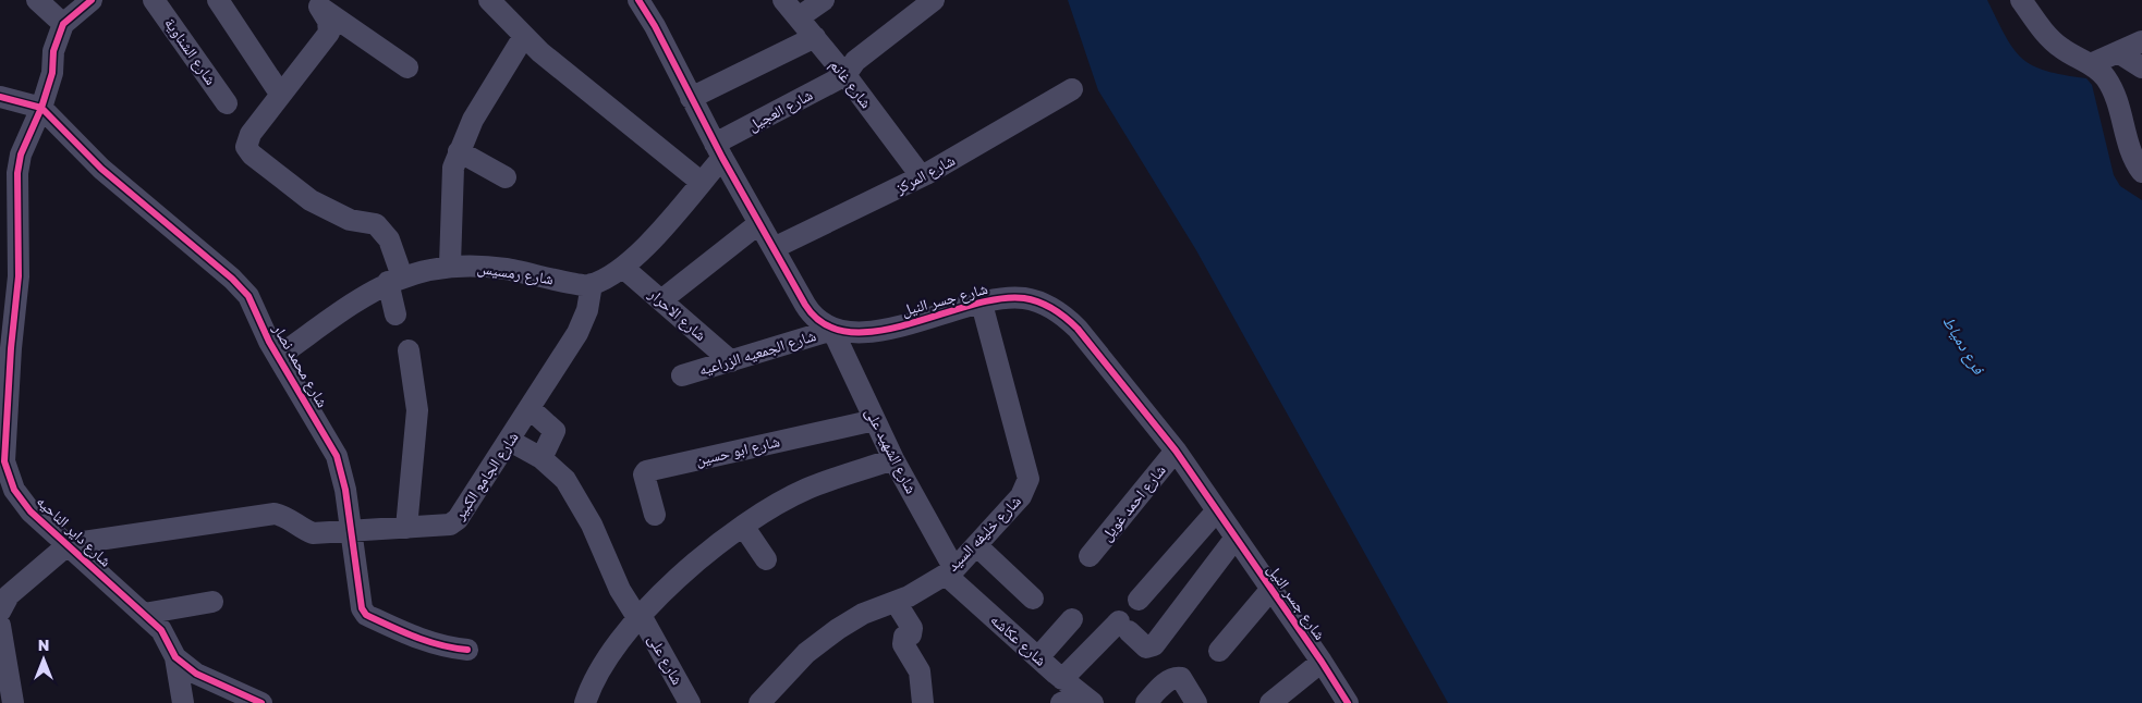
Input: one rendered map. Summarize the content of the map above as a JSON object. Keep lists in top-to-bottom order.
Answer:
{
  "streets": {
    "street": [
      "شارع الشناوية",
      "شارع غانم",
      "شارع العجيل",
      "شارع المركز",
      "شارع رمسيس",
      "شارع جسر النيل",
      "شارع الاحرار",
      "شارع الجمعيه الزراعيه",
      "شارع محمد نصار",
      "شارع ابو حسين",
      "شارع الشهيد على",
      "شارع الجامع الكبير",
      "شارع احمد غويل",
      "شارع داير الناحيه",
      "شارع خليفه السيد",
      "شارع عكاشه",
      "شارع على"
    ]
  },
  "crossings": [
    ["شارع غانم", "شارع العجيل"],
    ["شارع رمسيس", "شارع محمد نصار"],
    ["شارع رمسيس", "شارع الجامع الكبير"],
    ["شارع جسر النيل", "شارع الجمعيه الزراعيه"],
    ["شارع جسر النيل", "شارع الشهيد على"],
    ["شارع جسر النيل", "شارع احمد غويل"],
    ["شارع جسر النيل", "شارع خليفه السيد"],
    ["شارع الاحرار", "شارع الجمعيه الزراعيه"],
    ["شارع الجمعيه الزراعيه", "شارع الشهيد على"],
    ["شارع محمد نصار", "شارع الجامع الكبير"],
    ["شارع محمد نصار", "شارع داير الناحيه"],
    ["شارع ابو حسين", "شارع الشهيد على"],
    ["شارع الشهيد على", "شارع خليفه السيد"],
    ["شارع الشهيد على", "شارع عكاشه"],
    ["شارع الجامع الكبير", "شارع داير الناحيه"],
    ["شارع الجامع الكبير", "شارع على"],
    ["شارع خليفه السيد", "شارع عكاشه"]
  ],
  "water": ["فرع دمياط"],
  "north": "top"
}
